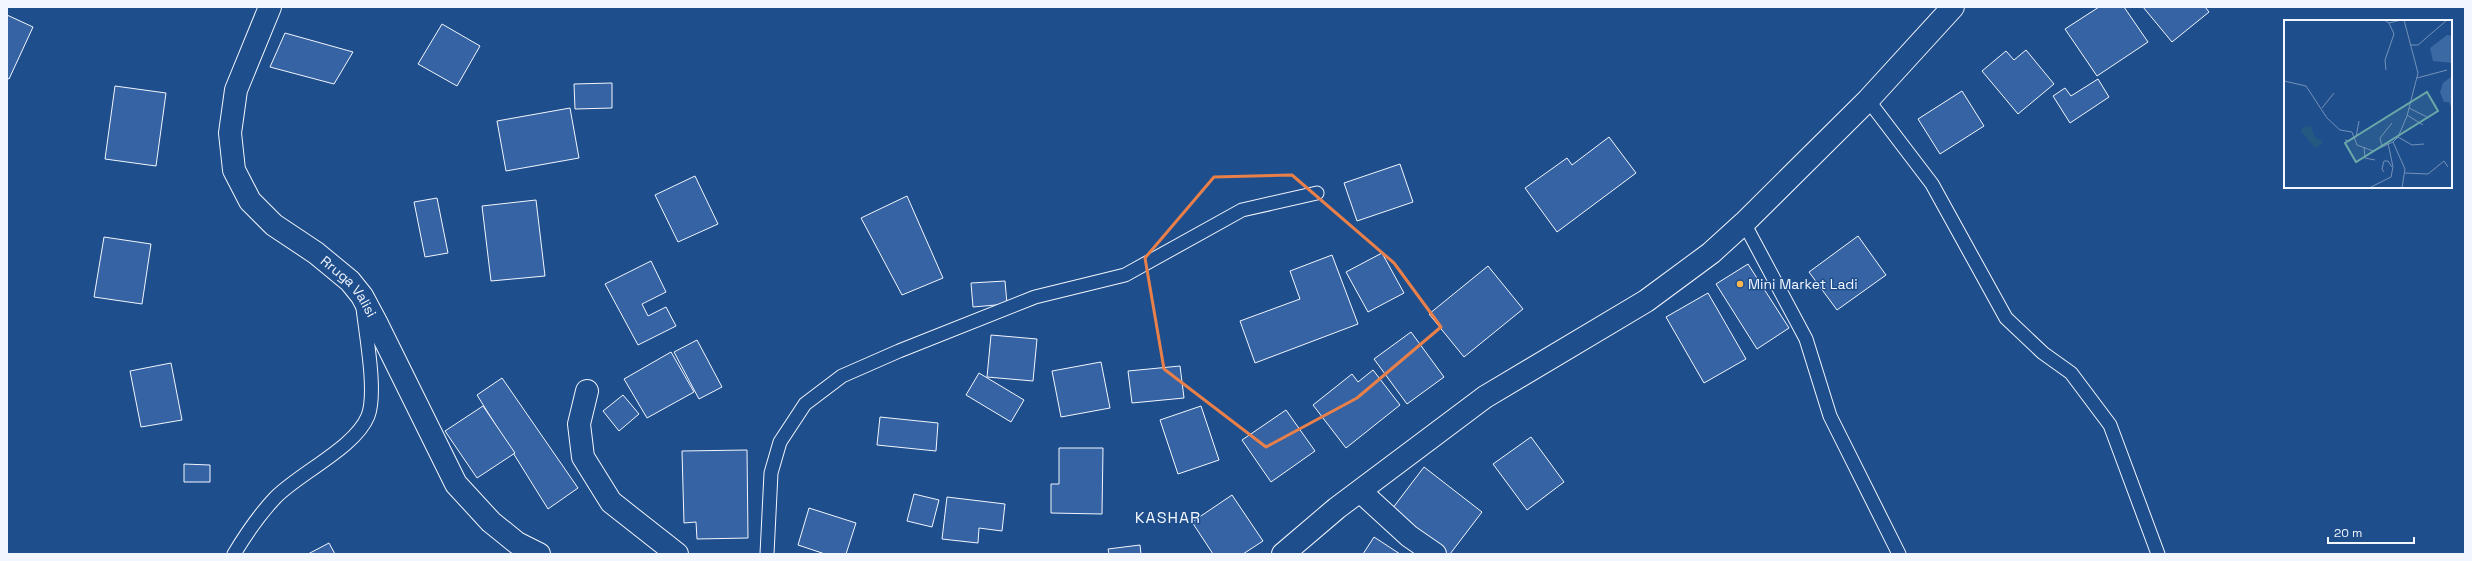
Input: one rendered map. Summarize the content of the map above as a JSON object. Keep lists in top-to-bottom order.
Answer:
{
  "streets": {
    "street": ["Rruga Valisi"]
  },
  "districts": ["KASHAR"],
  "places": ["Mini Market Ladi"],
  "scale_bar": "20 m"
}
